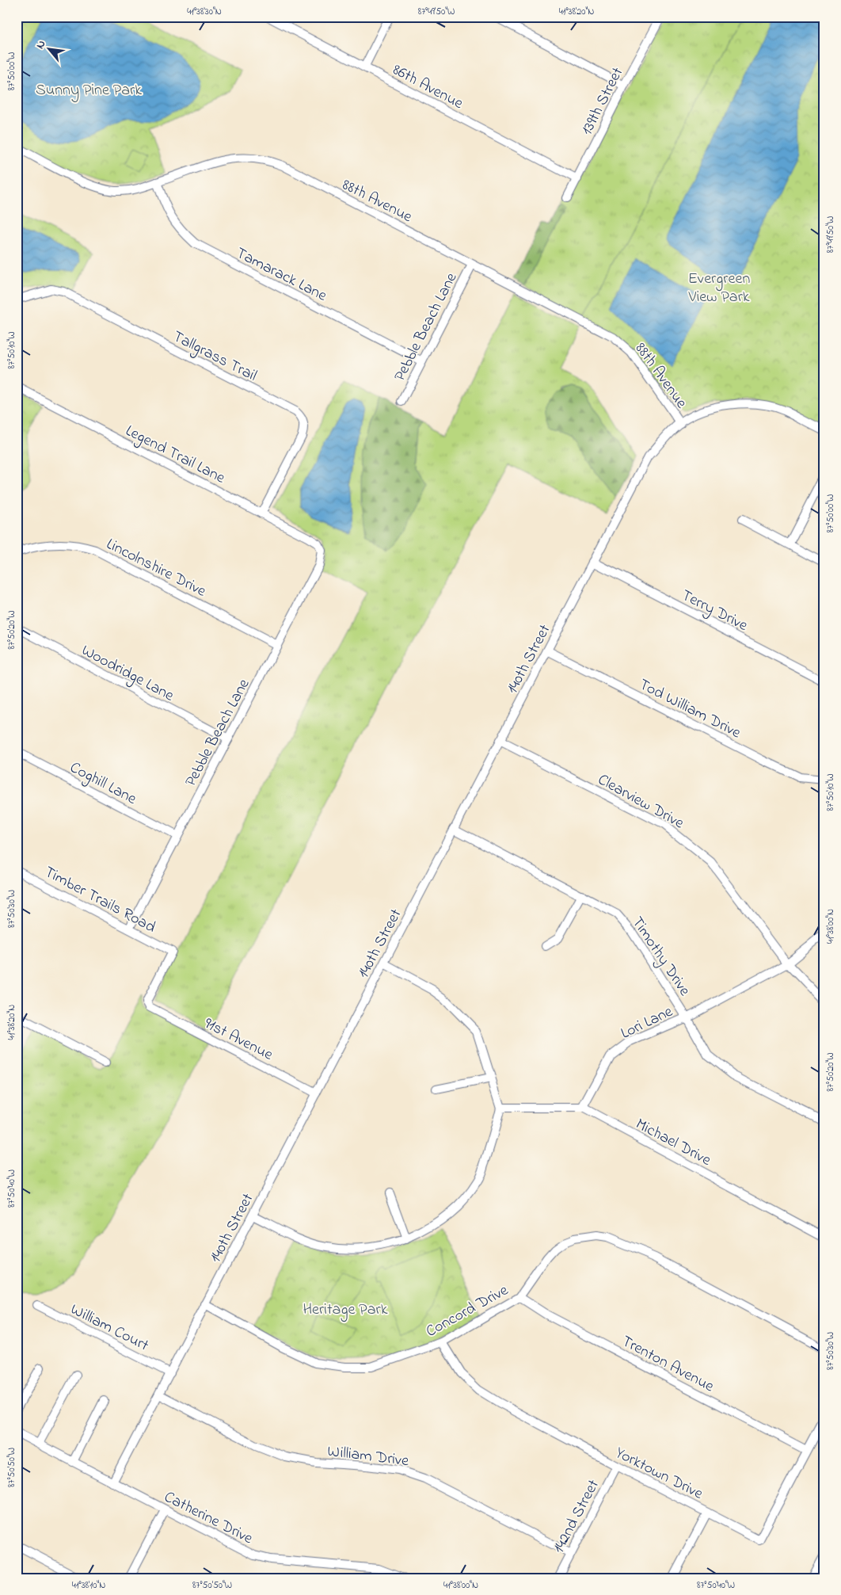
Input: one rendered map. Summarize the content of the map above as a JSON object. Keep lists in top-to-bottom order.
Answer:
{
  "streets": {
    "street": [
      "86th Avenue",
      "139th Street",
      "88th Avenue",
      "Tamarack Lane",
      "Pebble Beach Lane",
      "Tallgrass Trail",
      "Legend Trail Lane",
      "Lincolnshire Drive",
      "Terry Drive",
      "140th Street",
      "Woodridge Lane",
      "Tod William Drive",
      "Coghill Lane",
      "Clearview Drive",
      "Timber Trails Road",
      "Timothy Drive",
      "Lori Lane",
      "91st Avenue",
      "Michael Drive",
      "Concord Drive",
      "William Court",
      "Trenton Avenue",
      "William Drive",
      "Yorktown Drive",
      "142nd Street",
      "Catherine Drive"
    ]
  },
  "crossings": [
    ["86th Avenue", "139th Street"],
    ["88th Avenue", "Tamarack Lane"],
    ["88th Avenue", "Pebble Beach Lane"],
    ["88th Avenue", "140th Street"],
    ["Tamarack Lane", "Pebble Beach Lane"],
    ["Pebble Beach Lane", "Legend Trail Lane"],
    ["Pebble Beach Lane", "Lincolnshire Drive"],
    ["Pebble Beach Lane", "Woodridge Lane"],
    ["Pebble Beach Lane", "Coghill Lane"],
    ["Pebble Beach Lane", "Timber Trails Road"],
    ["Tallgrass Trail", "Legend Trail Lane"],
    ["Terry Drive", "140th Street"],
    ["140th Street", "Tod William Drive"],
    ["140th Street", "Clearview Drive"],
    ["140th Street", "Timothy Drive"],
    ["140th Street", "91st Avenue"],
    ["140th Street", "Concord Drive"],
    ["140th Street", "William Court"],
    ["140th Street", "William Drive"],
    ["140th Street", "Catherine Drive"],
    ["Clearview Drive", "Lori Lane"],
    ["Timber Trails Road", "91st Avenue"],
    ["Timothy Drive", "Lori Lane"],
    ["Lori Lane", "Michael Drive"],
    ["Concord Drive", "Trenton Avenue"],
    ["Concord Drive", "Yorktown Drive"],
    ["Trenton Avenue", "Yorktown Drive"],
    ["William Drive", "142nd Street"],
    ["Yorktown Drive", "142nd Street"]
  ],
  "parks": ["Sunny Pine Park", "Evergreen View Park", "Heritage Park"],
  "north": "top left",
  "coordinates": [
    "41°38'30\"N",
    "87°49'50\"W",
    "41°38'20\"N",
    "87°50'00\"W",
    "87°50'10\"W",
    "87°50'20\"W",
    "87°50'30\"W",
    "41°38'00\"N",
    "87°50'40\"W",
    "87°50'50\"W",
    "41°38'10\"N"
  ]
}
